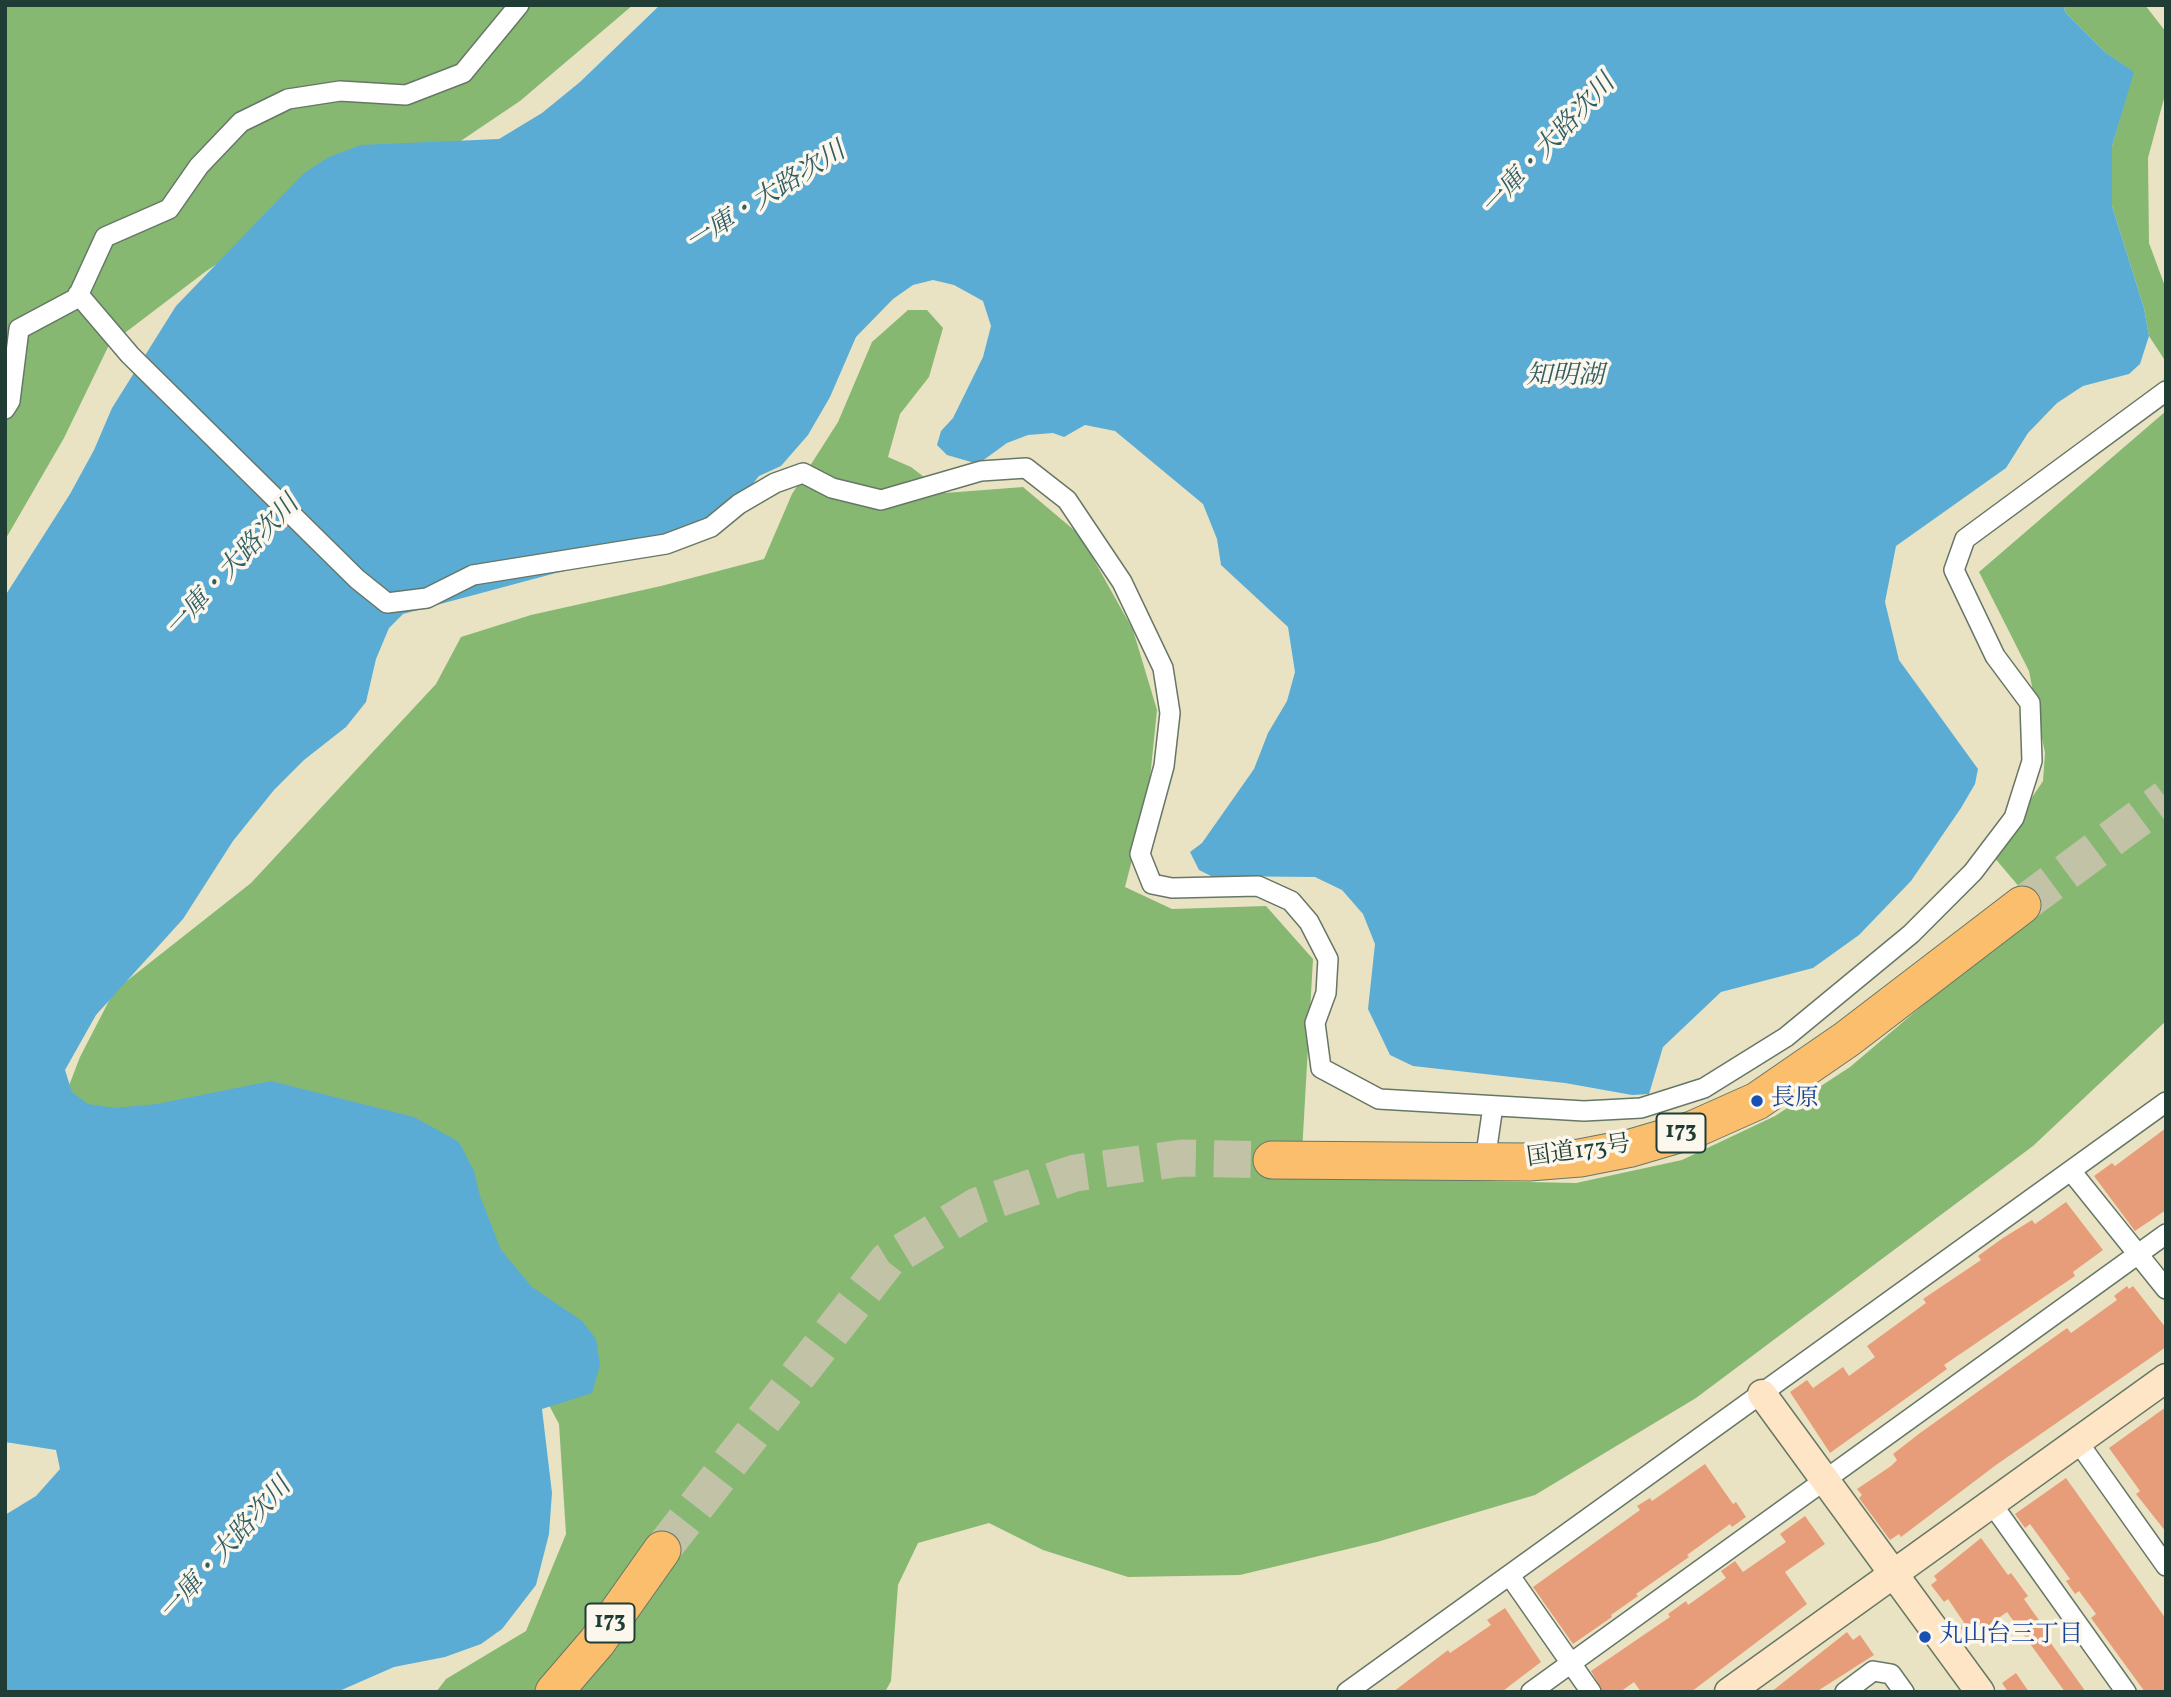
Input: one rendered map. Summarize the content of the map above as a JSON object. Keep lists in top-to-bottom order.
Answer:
{
  "streets": {
    "highway": ["173", "国道173号"]
  },
  "water": ["一庫・大路次川", "知明湖"],
  "places": ["長原", "丸山台三丁目"]
}
